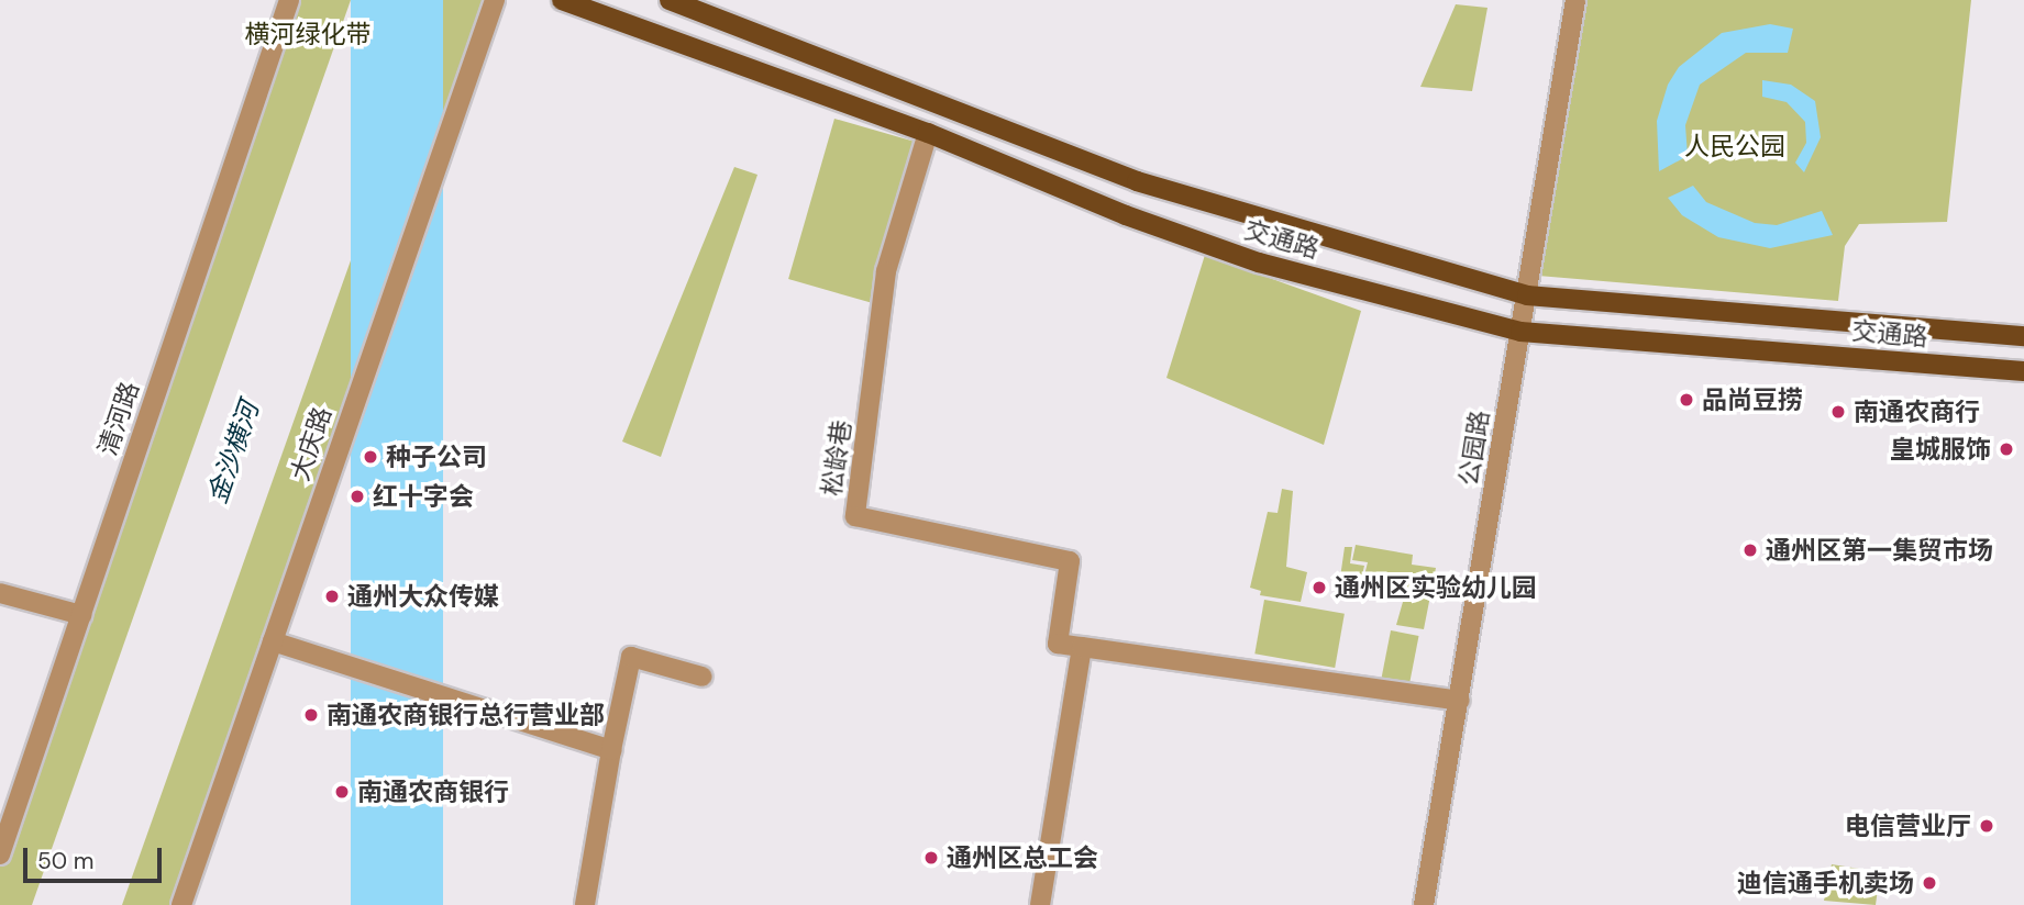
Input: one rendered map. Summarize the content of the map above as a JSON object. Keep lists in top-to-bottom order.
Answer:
{
  "streets": {
    "main road": ["交通路"],
    "street": [
      "清河路",
      "大庆路",
      "公园路",
      "松龄巷"
    ]
  },
  "crossings": [
    ["交通路", "公园路"],
    ["交通路", "松龄巷"],
    ["公园路", "松龄巷"]
  ],
  "water": ["金沙横河"],
  "parks": ["横河绿化带", "人民公园"],
  "places": [
    "品尚豆捞",
    "南通农商行",
    "皇城服饰",
    "种子公司",
    "红十字会",
    "通州区第一集贸市场",
    "通州区实验幼儿园",
    "通州大众传媒",
    "南通农商银行总行营业部",
    "南通农商银行",
    "电信营业厅",
    "通州区总工会",
    "迪信通手机卖场"
  ],
  "scale_bar": "50 m"
}
